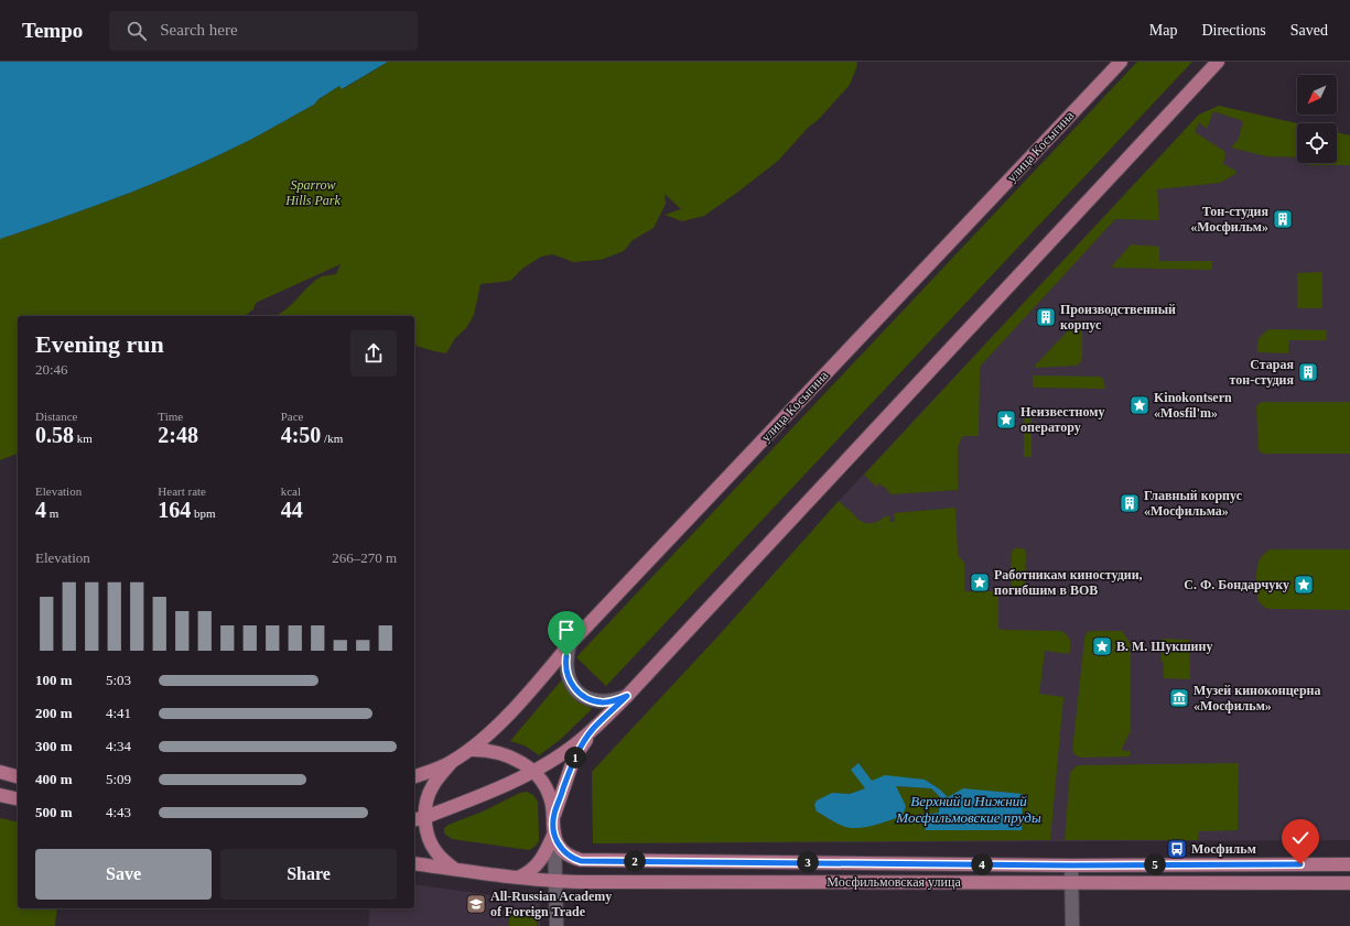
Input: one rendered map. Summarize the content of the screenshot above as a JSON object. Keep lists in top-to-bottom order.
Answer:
{
  "streets": {
    "main road": ["улица Косыгина", "Мосфильмовская улица"]
  },
  "crossings": [
    ["улица Косыгина", "Мосфильмовская улица"]
  ],
  "water": ["Верхний и Нижний Мосфильмовские пруды"],
  "parks": ["Sparrow Hills Park"],
  "places": {
    "building": [
      "Тон-студия «Мосфильм»",
      "Производственный корпус",
      "Старая тон-студия",
      "Главный корпус «Мосфильма»"
    ],
    "place": [
      "Kinokontsern «Mosfil'm»",
      "Неизвестному оператору",
      "Работникам киностудии, погибшим в ВОВ",
      "С. Ф. Бондарчуку",
      "В. М. Шукшину"
    ],
    "museum": ["Музей киноконцерна «Мосфильм»"],
    "bus stop": ["Мосфильм"],
    "school or university": ["All-Russian Academy of Foreign Trade"]
  },
  "north": "bottom left",
  "page": {
    "header": "Tempo",
    "search": "Search here",
    "nav": ["Map", "Directions", "Saved"],
    "heading": ["Evening run", "20:46"],
    "stats": [
      ["Distance", "0.58 km"],
      ["Time", "2:48"],
      ["Pace", "4:50 /km"],
      ["Elevation", "4 m"],
      ["Heart rate", "164 bpm"],
      ["kcal", "44"]
    ],
    "chart": ["Elevation", "266–270 m"],
    "list": [
      {
        "name": "100 m",
        "note": "5:03"
      },
      {
        "name": "200 m",
        "note": "4:41"
      },
      {
        "name": "300 m",
        "note": "4:34"
      },
      {
        "name": "400 m",
        "note": "5:09"
      },
      {
        "name": "500 m",
        "note": "4:43"
      }
    ],
    "pins": [
      "1",
      "2",
      "3",
      "4",
      "5"
    ],
    "buttons": ["Save", "Share"]
  }
}
